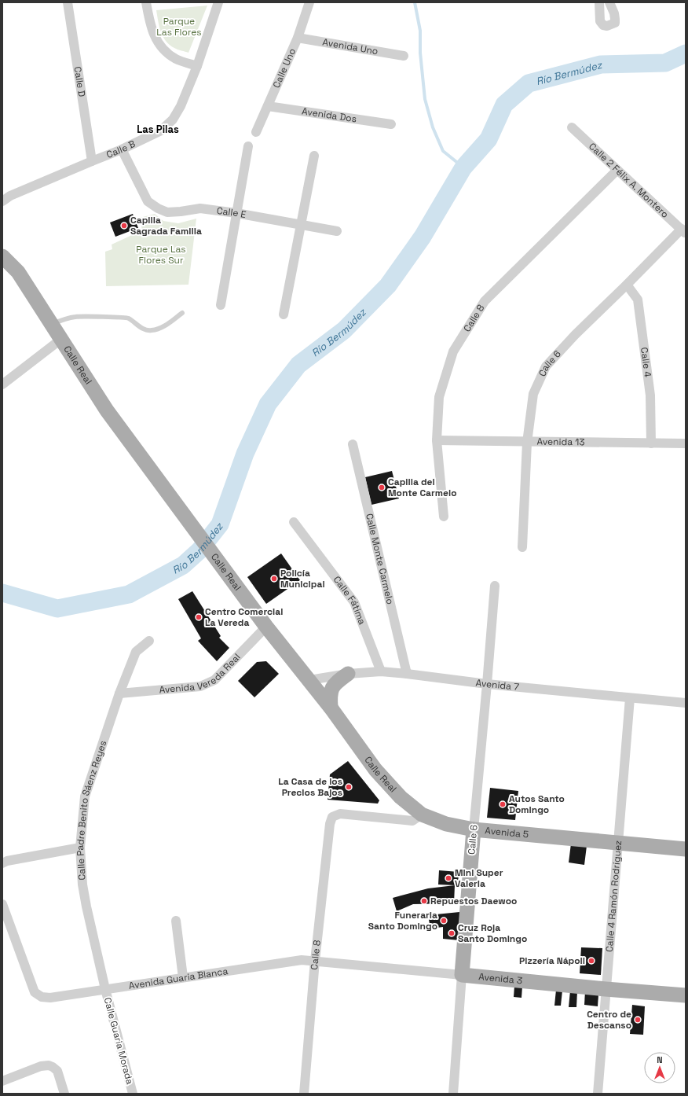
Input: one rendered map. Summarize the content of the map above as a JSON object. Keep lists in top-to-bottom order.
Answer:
{
  "streets": {
    "main road": [
      "Calle 6",
      "Calle Real",
      "Avenida 5",
      "Avenida 3"
    ],
    "street": [
      "Avenida Uno",
      "Calle Uno",
      "Calle D",
      "Avenida Dos",
      "Calle B",
      "Calle 2 Félix A. Montero",
      "Calle E",
      "Calle 8",
      "Calle 4",
      "Avenida 13",
      "Calle Monte Carmelo",
      "Calle Fátima",
      "Avenida Vereda Real",
      "Avenida 7",
      "Calle Padre Benito Sáenz Reyes",
      "Calle 4 Ramón Rodríguez",
      "Avenida Guaria Blanca",
      "Calle Guaria Morada"
    ]
  },
  "crossings": [
    ["Avenida Uno", "Calle Uno"],
    ["Calle Uno", "Avenida Dos"],
    ["Calle D", "Calle B"],
    ["Calle B", "Calle E"],
    ["Calle 2 Félix A. Montero", "Calle 8"],
    ["Calle 2 Félix A. Montero", "Calle 6"],
    ["Calle 8", "Calle Real"],
    ["Calle 8", "Avenida 13"],
    ["Calle 8", "Avenida 5"],
    ["Calle 8", "Avenida Guaria Blanca"],
    ["Calle 8", "Avenida 3"],
    ["Calle 4", "Calle 6"],
    ["Calle 4", "Avenida 13"],
    ["Calle 6", "Avenida 13"],
    ["Calle 6", "Avenida 7"],
    ["Calle 6", "Avenida 5"],
    ["Calle 6", "Avenida 3"],
    ["Calle Real", "Avenida Vereda Real"],
    ["Calle Real", "Avenida 7"],
    ["Calle Real", "Avenida 5"],
    ["Calle Monte Carmelo", "Avenida 7"],
    ["Calle Fátima", "Avenida 7"],
    ["Avenida Vereda Real", "Calle Padre Benito Sáenz Reyes"],
    ["Avenida 7", "Calle 4 Ramón Rodríguez"],
    ["Calle Padre Benito Sáenz Reyes", "Avenida Guaria Blanca"],
    ["Calle Padre Benito Sáenz Reyes", "Calle Guaria Morada"],
    ["Avenida 5", "Calle 4 Ramón Rodríguez"],
    ["Calle 4 Ramón Rodríguez", "Avenida 3"],
    ["Avenida Guaria Blanca", "Avenida 3"],
    ["Avenida Guaria Blanca", "Calle Guaria Morada"]
  ],
  "districts": ["Las Pilas"],
  "water": ["Río Bermúdez"],
  "parks": ["Parque Las Flores", "Parque Las Flores Sur"],
  "places": [
    "Capilla Sagrada Familia",
    "Capilla del Monte Carmelo",
    "Policía Municipal",
    "Centro Comercial La Vereda",
    "La Casa de los Precios Bajos",
    "Autos Santo Domingo",
    "Mini Super Valeria",
    "Repuestos Daewoo",
    "Funeraria Santo Domingo",
    "Cruz Roja Santo Domingo",
    "Pizzería Nápoli",
    "Centro de Descanso"
  ],
  "north": "top"
}
